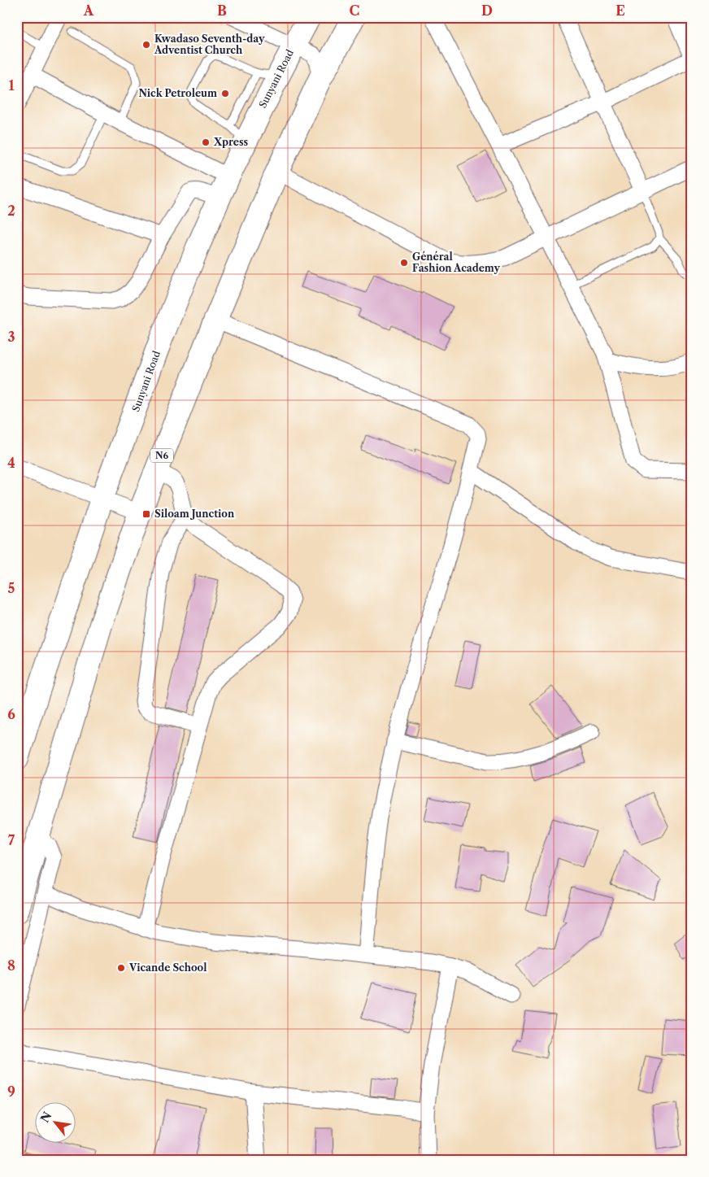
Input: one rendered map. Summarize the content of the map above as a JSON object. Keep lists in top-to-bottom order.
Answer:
{
  "streets": {
    "main road": ["Sunyani Road", "N6"]
  },
  "places": {
    "other": [
      "Kwadaso Seventh-day Adventist Church",
      "Nick Petroleum",
      "Xpress",
      "Général Fashion Academy",
      "Vicande School"
    ],
    "transit": ["Siloam Junction"]
  },
  "north": "top left",
  "grid": {
    "columns": [
      "A",
      "B",
      "C",
      "D",
      "E"
    ],
    "rows": [
      "1",
      "2",
      "3",
      "4",
      "5",
      "6",
      "7",
      "8",
      "9"
    ]
  }
}
